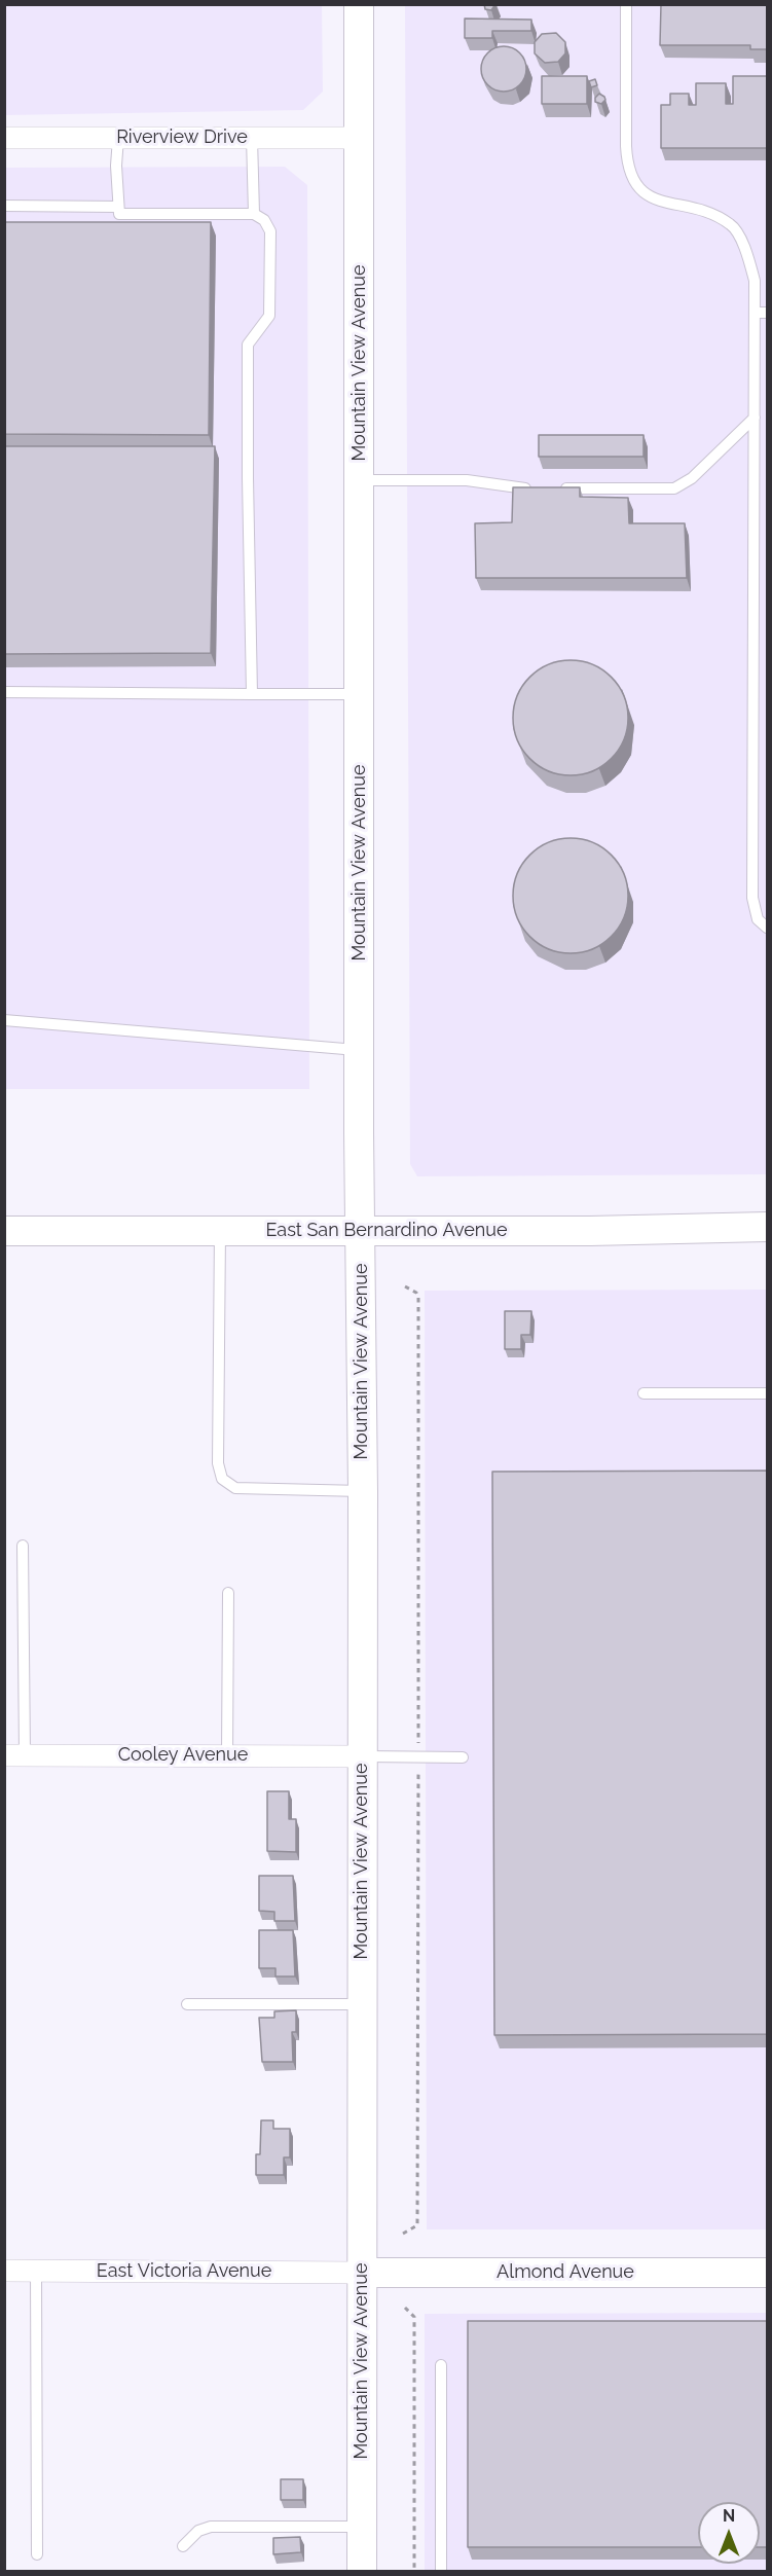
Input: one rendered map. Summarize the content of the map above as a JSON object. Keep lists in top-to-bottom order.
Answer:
{
  "streets": {
    "main road": ["Mountain View Avenue", "East San Bernardino Avenue", "Almond Avenue"],
    "street": ["Riverview Drive", "Cooley Avenue", "East Victoria Avenue"]
  },
  "crossings": [
    ["Riverview Drive", "Mountain View Avenue"],
    ["Mountain View Avenue", "East San Bernardino Avenue"],
    ["Mountain View Avenue", "Cooley Avenue"],
    ["Mountain View Avenue", "East Victoria Avenue"],
    ["Mountain View Avenue", "Almond Avenue"],
    ["East Victoria Avenue", "Almond Avenue"]
  ],
  "north": "top"
}
